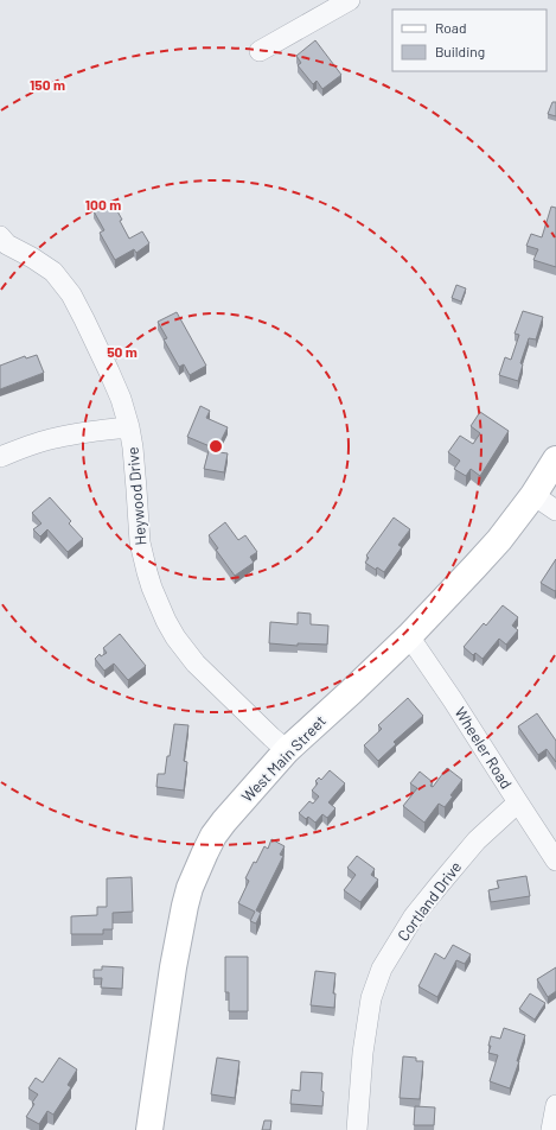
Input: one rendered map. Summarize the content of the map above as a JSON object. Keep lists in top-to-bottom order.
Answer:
{
  "streets": {
    "street": [
      "Heywood Drive",
      "Wheeler Road",
      "West Main Street",
      "Cortland Drive"
    ]
  },
  "crossings": [
    ["Heywood Drive", "West Main Street"],
    ["Wheeler Road", "West Main Street"],
    ["Wheeler Road", "Cortland Drive"]
  ],
  "legend": ["Road", "Building"],
  "rings": ["150 m", "100 m", "50 m"]
}
